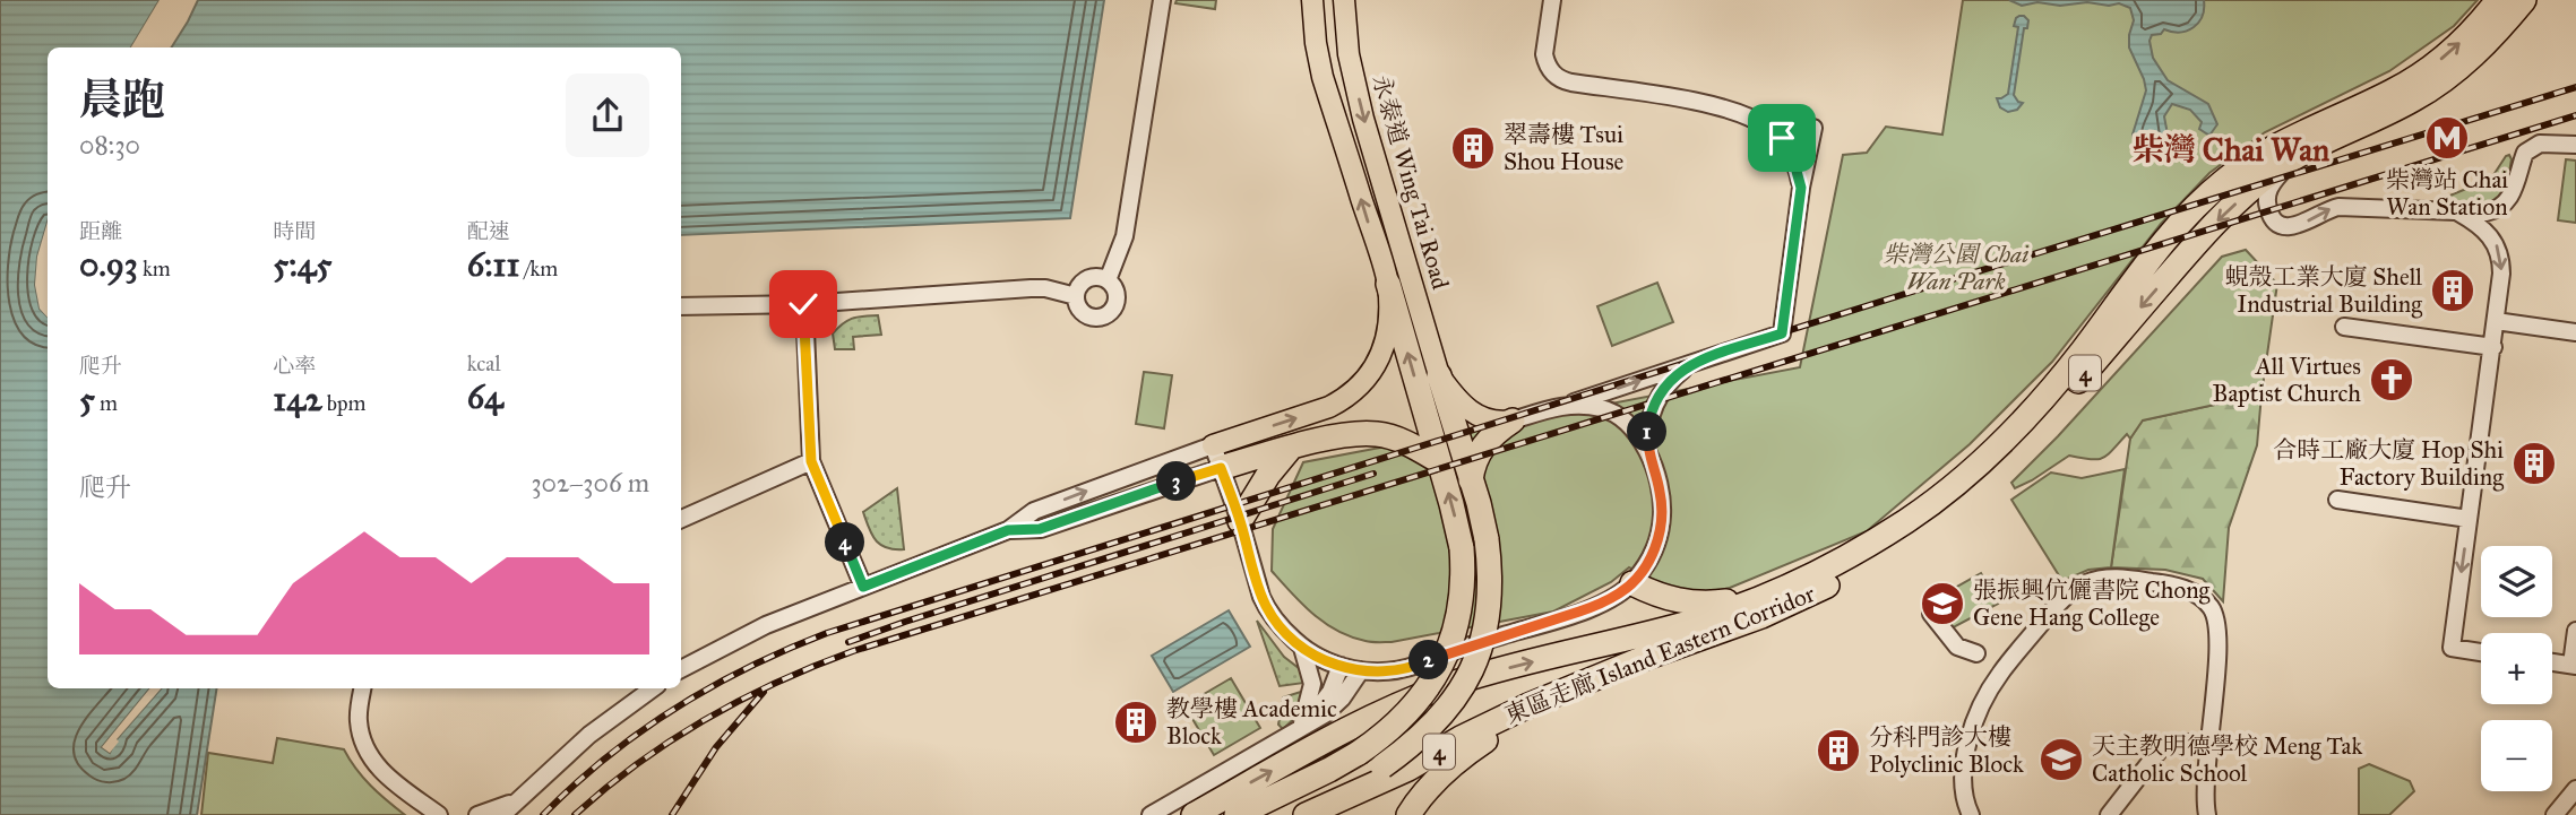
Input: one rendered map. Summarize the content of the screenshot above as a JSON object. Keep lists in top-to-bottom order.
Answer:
{
  "streets": {
    "highway": ["4", "東區走廊 Island Eastern Corridor"],
    "main road": ["永泰道 Wing Tai Road"]
  },
  "districts": ["柴灣 Chai Wan"],
  "parks": ["柴灣公園 Chai Wan Park"],
  "places": {
    "metro station": ["柴灣站 Chai Wan Station"],
    "building": [
      "翠壽樓 Tsui Shou House",
      "蜆殼工業大廈 Shell Industrial Building",
      "合時工廠大廈 Hop Shi Factory Building",
      "教學樓 Academic Block",
      "分科門診大樓 Polyclinic Block"
    ],
    "church": ["All Virtues Baptist Church"],
    "school or university": ["張振興伉儷書院 Chong Gene Hang College", "天主教明德學校 Meng Tak Catholic School"]
  },
  "page": {
    "heading": ["晨跑", "08:30"],
    "stats": [
      ["距離", "0.93 km"],
      ["時間", "5:45"],
      ["配速", "6:11 /km"],
      ["爬升", "5 m"],
      ["心率", "142 bpm"],
      ["kcal", "64"]
    ],
    "pins": [
      "1",
      "3",
      "4",
      "2"
    ],
    "chart": ["爬升", "302–306 m"],
    "map_buttons": ["+", "−"]
  }
}
